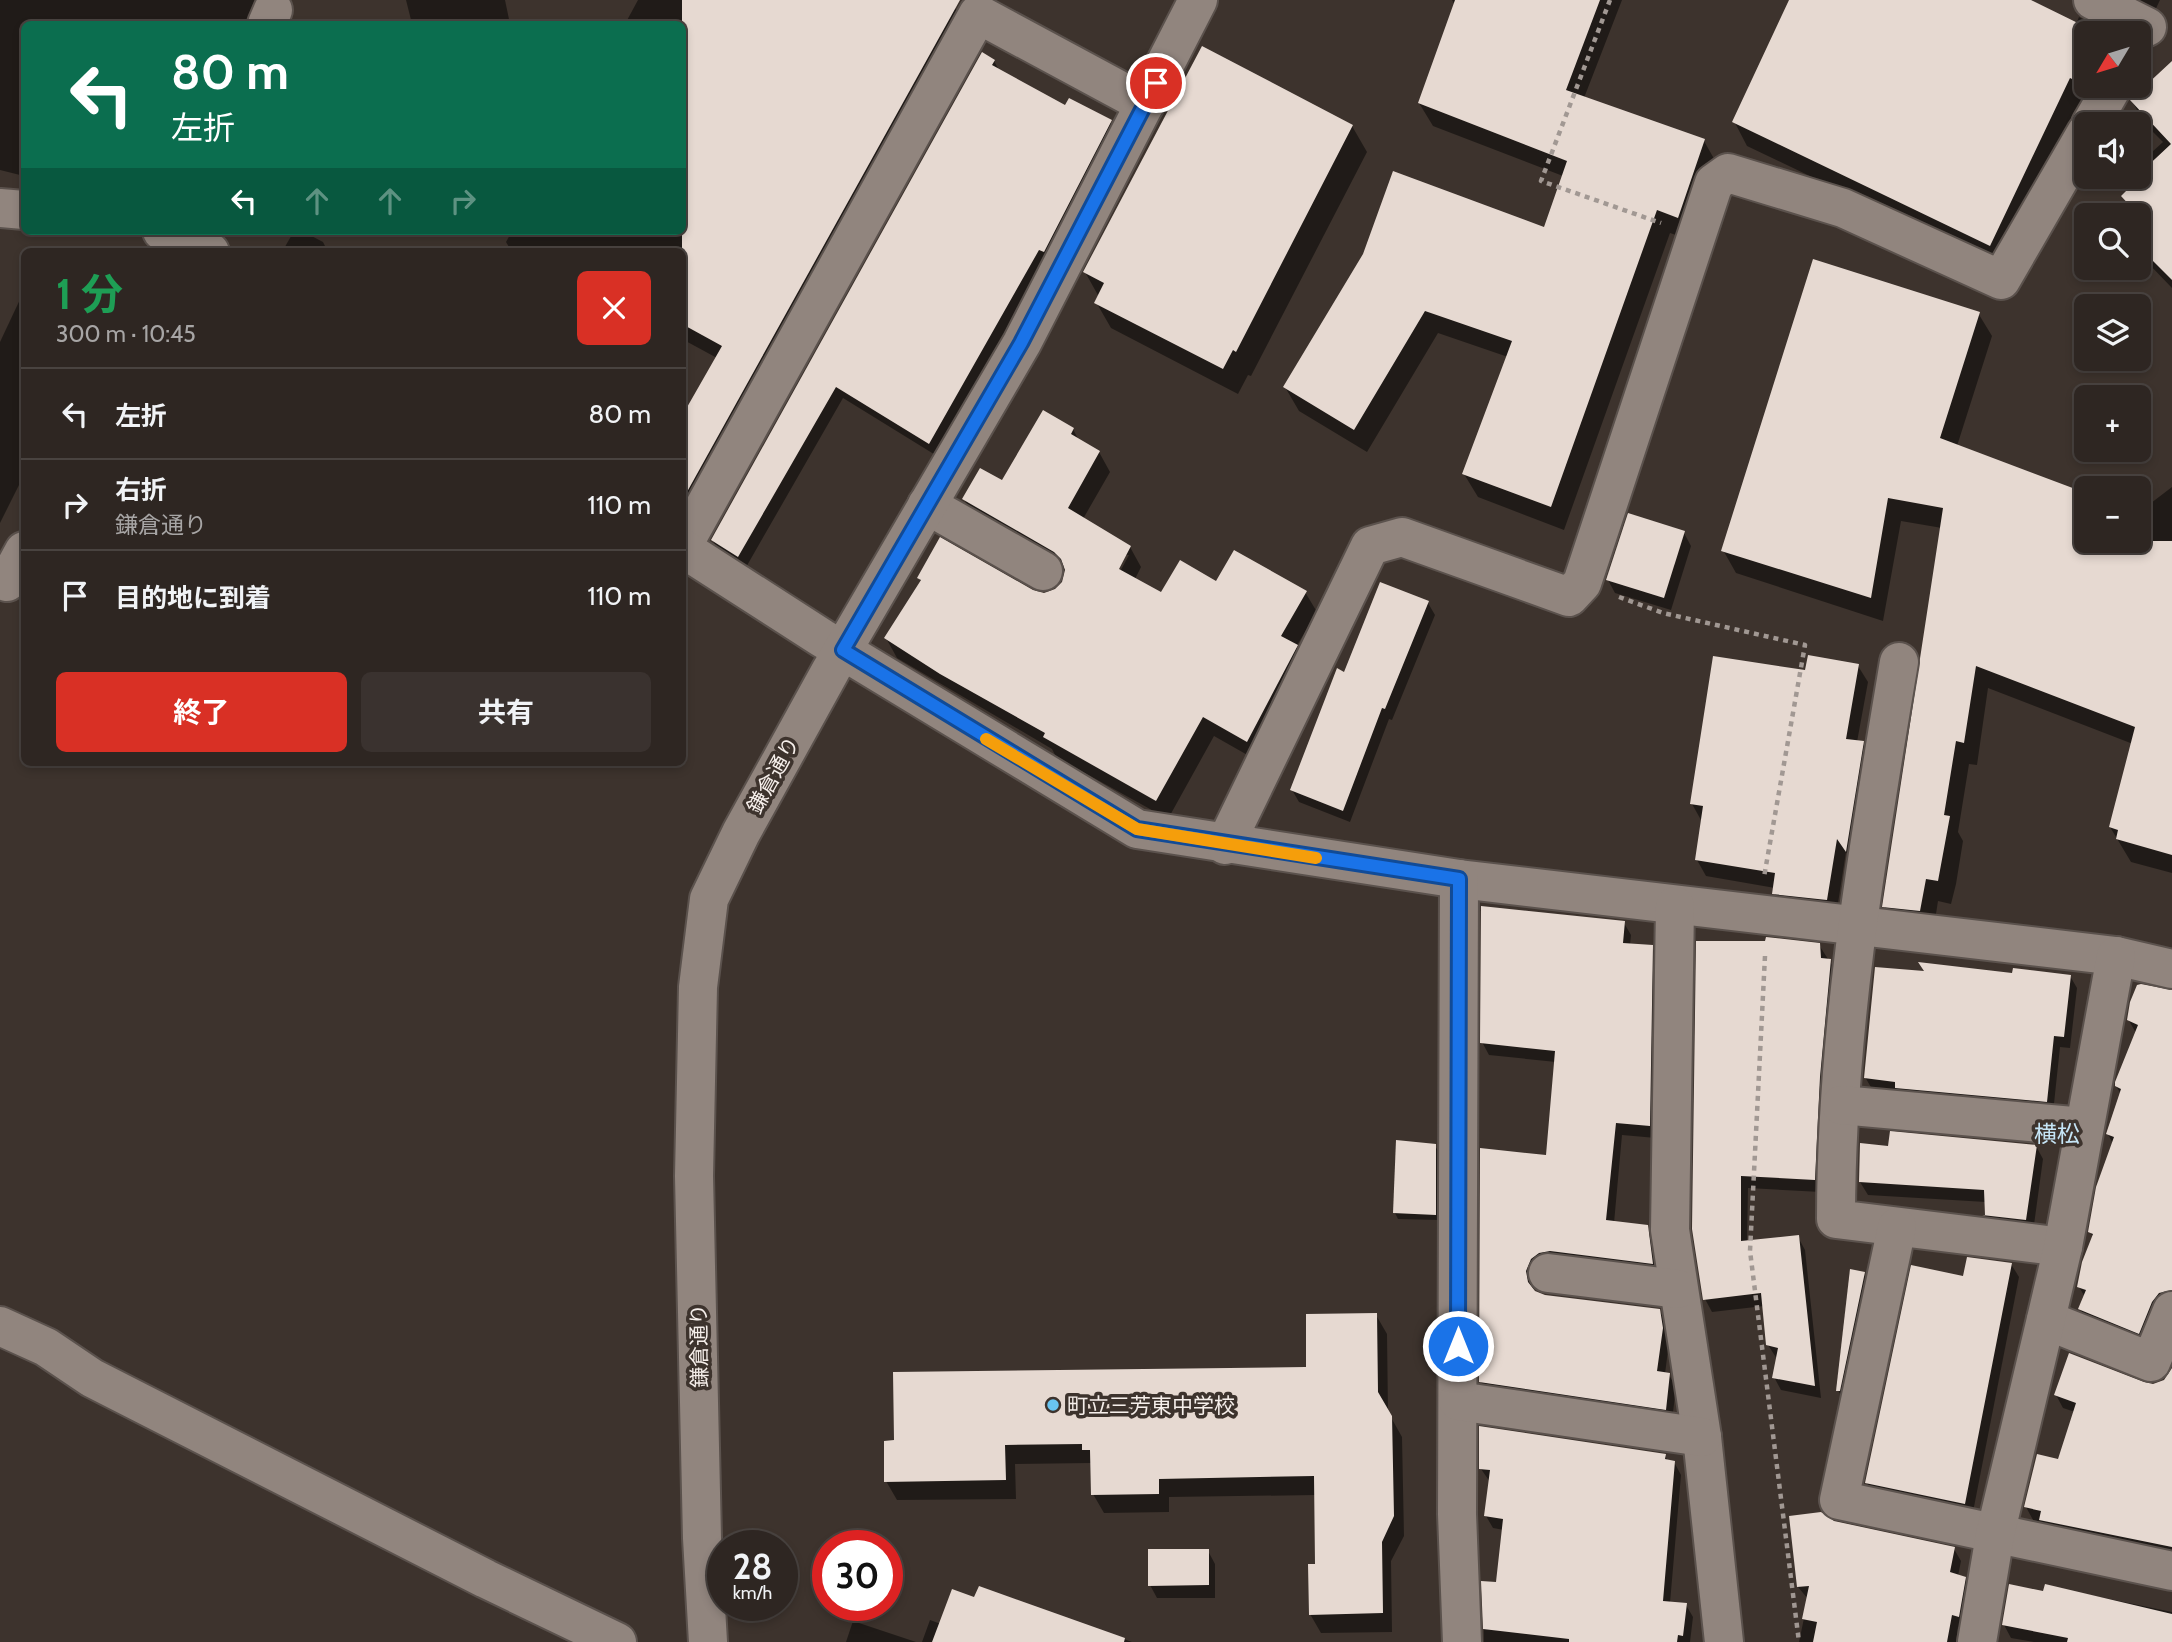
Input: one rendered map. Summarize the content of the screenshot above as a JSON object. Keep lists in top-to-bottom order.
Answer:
{
  "streets": {
    "street": ["鎌倉通り"]
  },
  "districts": ["横松"],
  "places": ["町立三芳東中学校"],
  "north": "bottom left",
  "page": {
    "map_buttons": ["+", "−"],
    "turn": ["80 m", "左折"],
    "heading": ["1 分", "300 m · 10:45"],
    "list": [
      {
        "name": "左折",
        "value": "80 m"
      },
      {
        "name": "右折",
        "note": "鎌倉通り",
        "value": "110 m"
      },
      {
        "name": "目的地に到着",
        "value": "110 m"
      }
    ],
    "buttons": ["終了", "共有"],
    "speed": "28 km/h",
    "limit": "30"
  }
}
